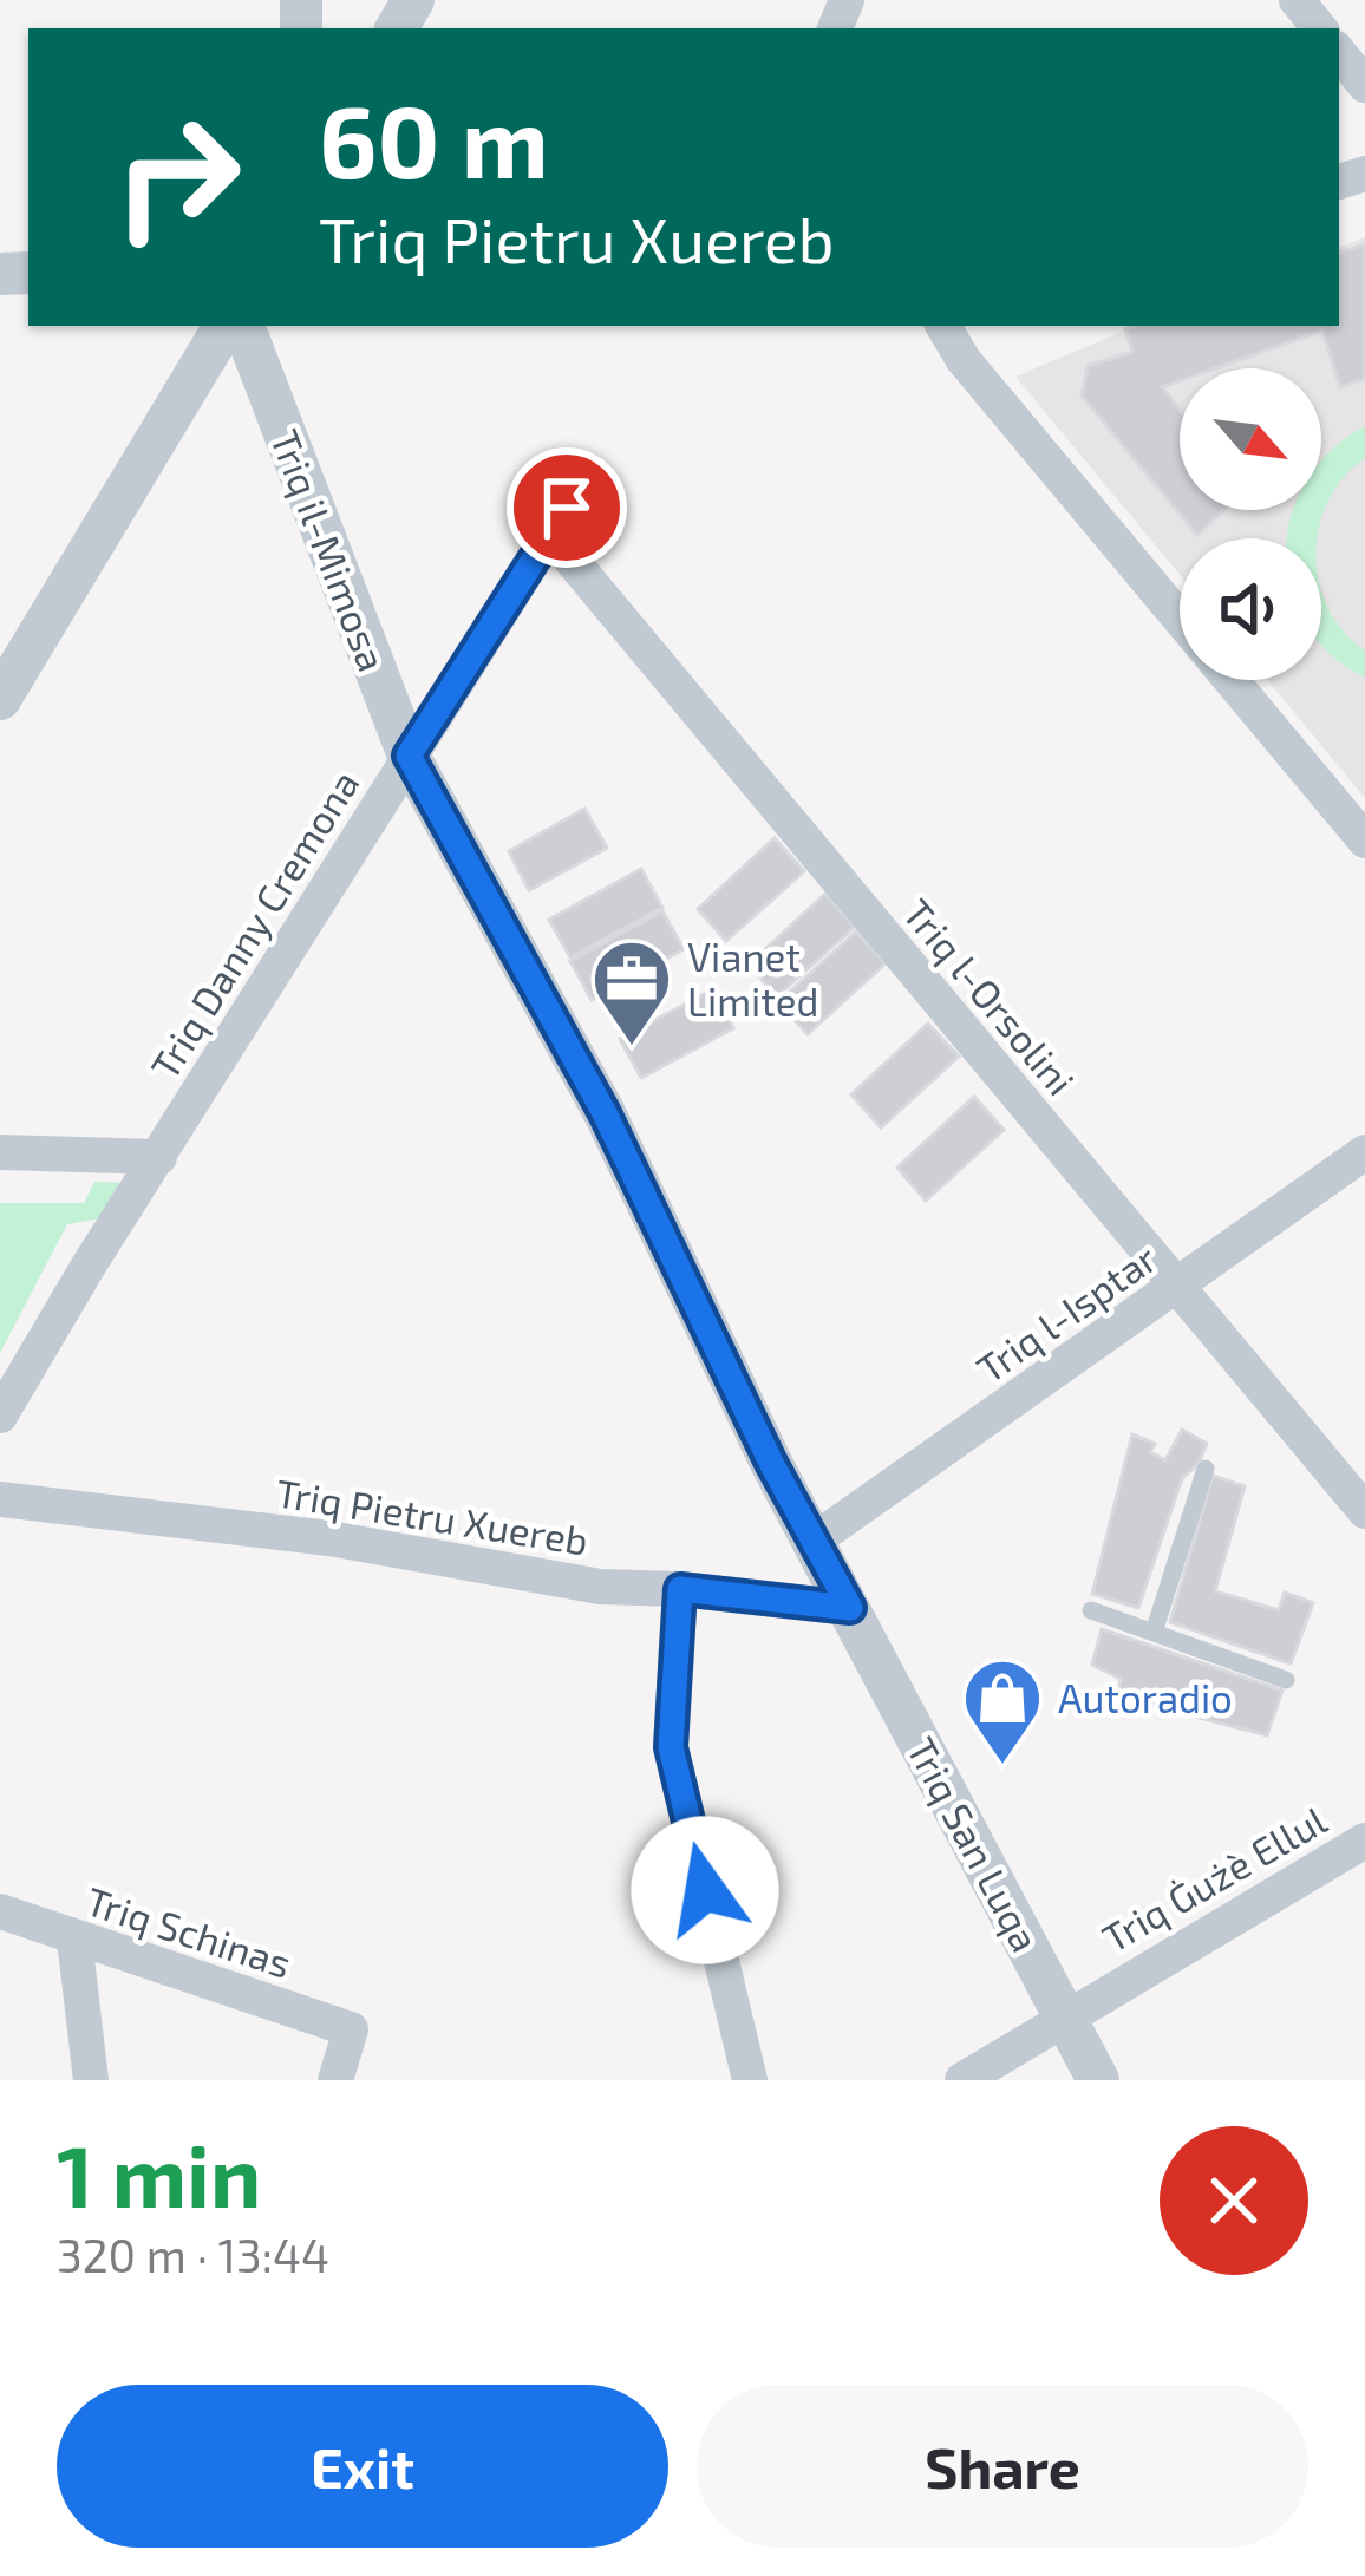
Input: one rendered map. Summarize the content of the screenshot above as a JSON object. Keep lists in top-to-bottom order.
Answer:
{
  "streets": {
    "street": [
      "Triq il-Mimosa",
      "Triq Danny Cremona",
      "Triq l-Orsolini",
      "Triq l-Isptar",
      "Triq Pietru Xuereb",
      "Triq San Luqa",
      "Triq Ġużè Ellul",
      "Triq Schinas"
    ]
  },
  "crossings": [
    ["Triq il-Mimosa", "Triq Danny Cremona"],
    ["Triq il-Mimosa", "Triq l-Isptar"],
    ["Triq il-Mimosa", "Triq Pietru Xuereb"],
    ["Triq il-Mimosa", "Triq San Luqa"],
    ["Triq Danny Cremona", "Triq l-Orsolini"],
    ["Triq l-Orsolini", "Triq l-Isptar"],
    ["Triq Pietru Xuereb", "Triq San Luqa"],
    ["Triq San Luqa", "Triq Ġużè Ellul"]
  ],
  "places": {
    "office": ["Vianet Limited"],
    "shop": ["Autoradio"]
  },
  "north": "bottom right",
  "page": {
    "turn": ["60 m", "Triq Pietru Xuereb"],
    "heading": ["1 min", "320 m · 13:44"],
    "buttons": ["Exit", "Share"]
  }
}
